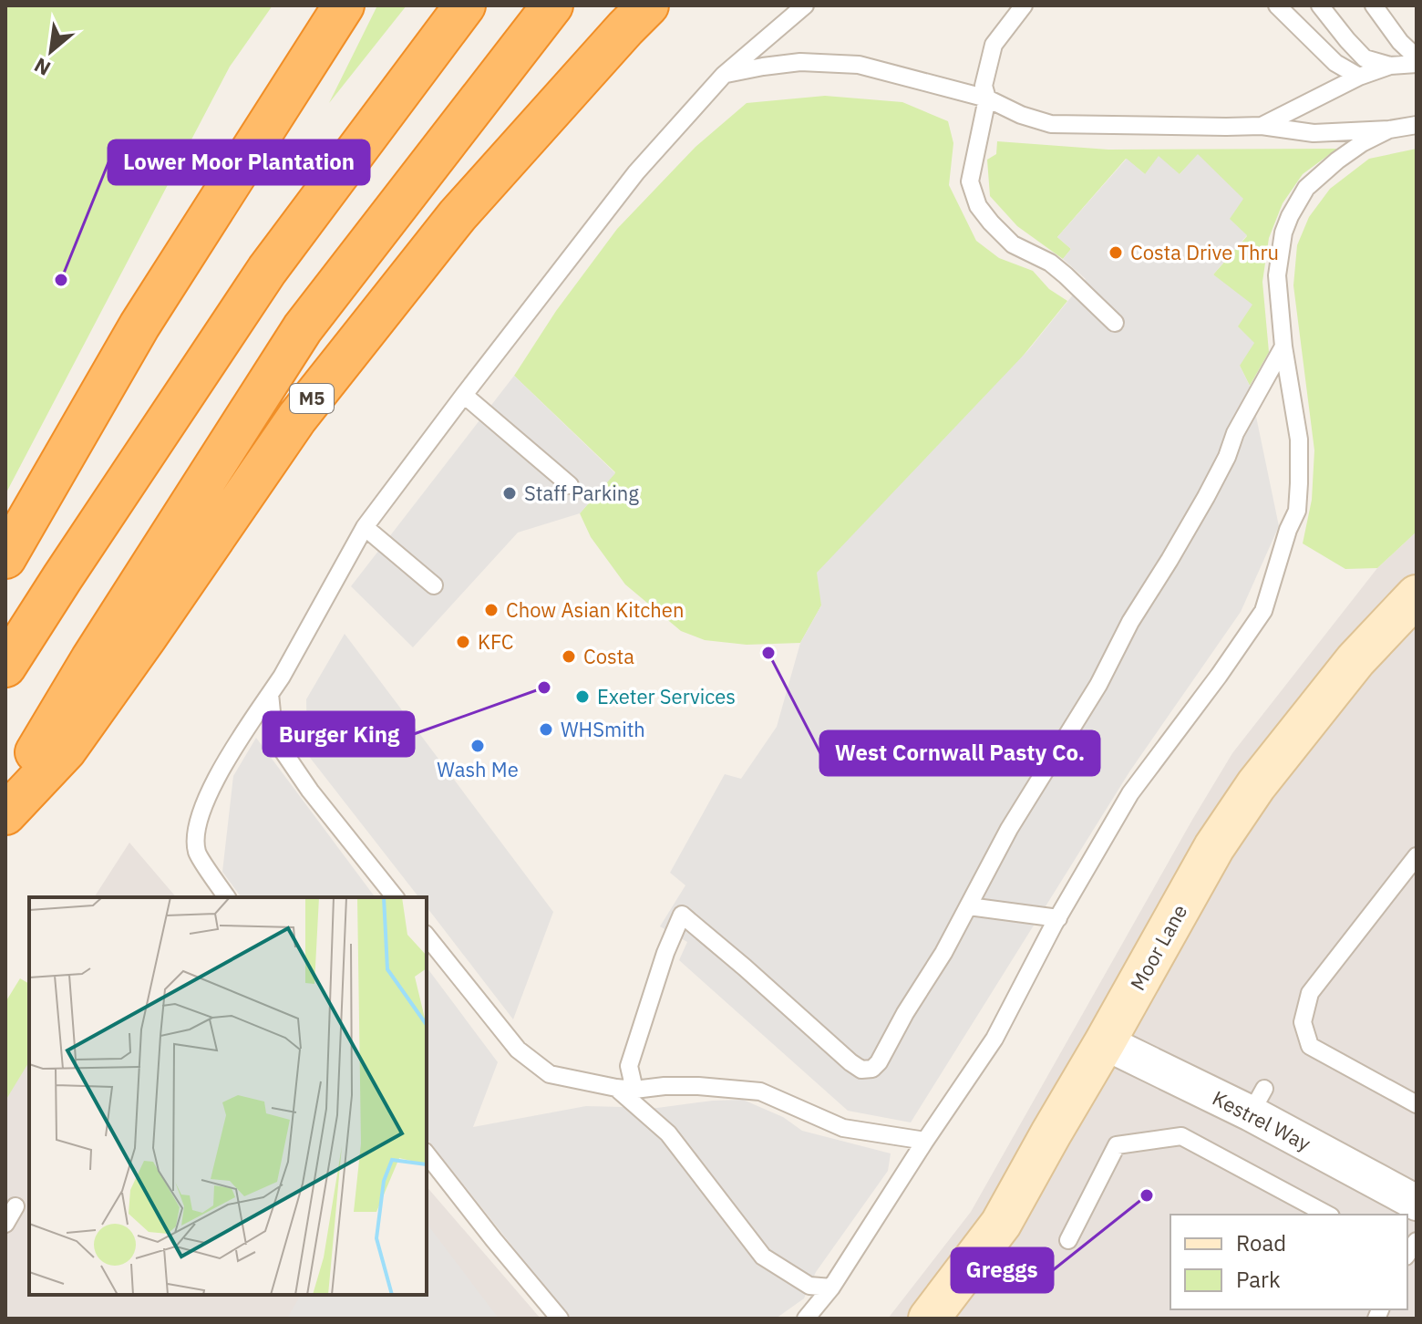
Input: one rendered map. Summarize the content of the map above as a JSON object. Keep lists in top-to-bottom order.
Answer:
{
  "streets": {
    "highway": ["M5"],
    "main road": ["Moor Lane"],
    "street": ["Kestrel Way"]
  },
  "crossings": [
    ["Moor Lane", "Kestrel Way"]
  ],
  "places": [
    "Costa Drive Thru",
    "Lower Moor Plantation",
    "Staff Parking",
    "Chow Asian Kitchen",
    "KFC",
    "West Cornwall Pasty Co.",
    "Costa",
    "Burger King",
    "Exeter Services",
    "WHSmith",
    "Wash Me",
    "Greggs"
  ],
  "legend": ["Road", "Park"],
  "north": "bottom left"
}
